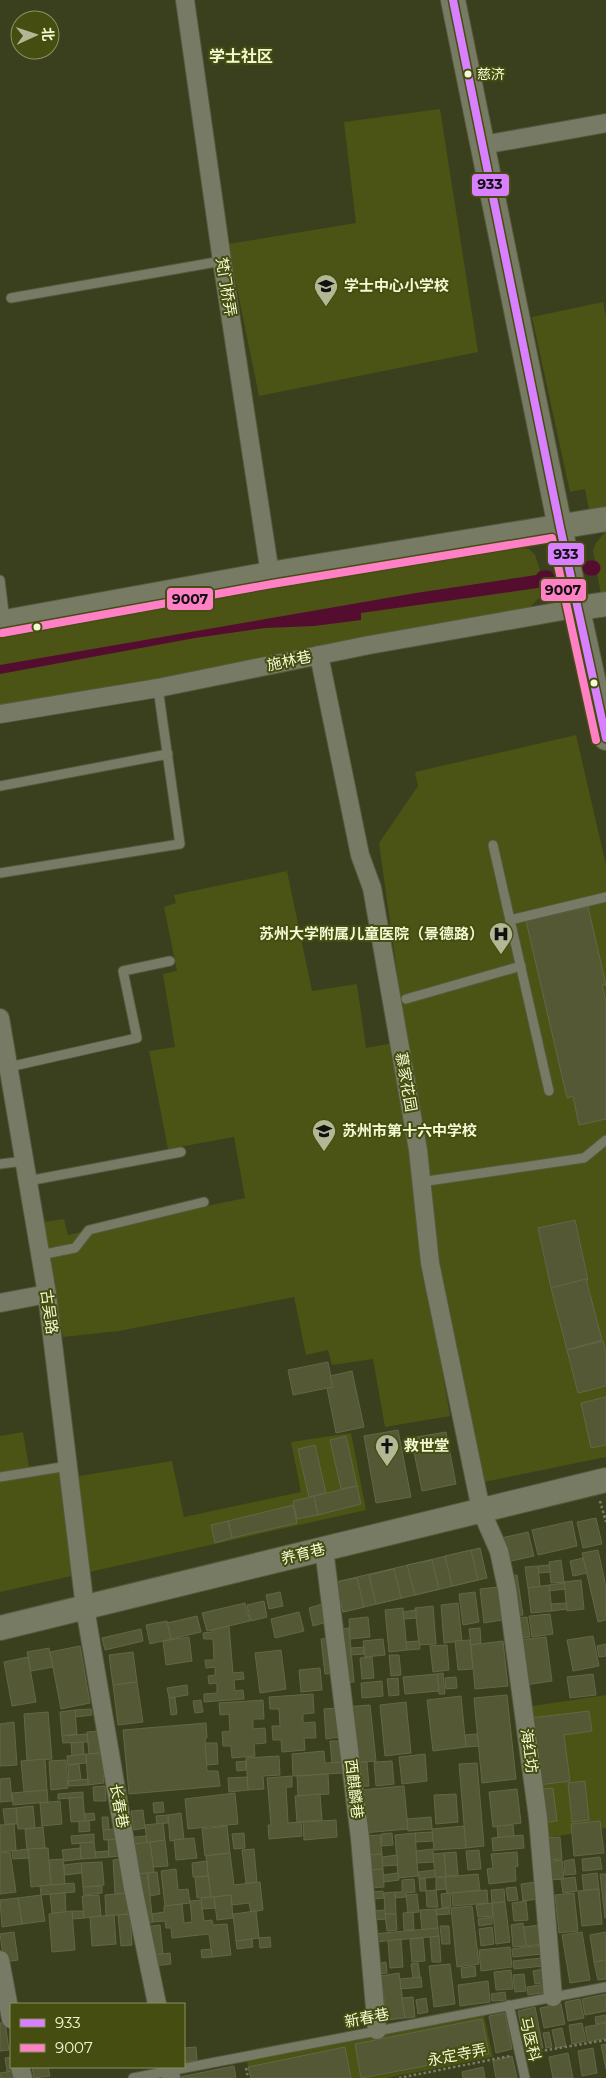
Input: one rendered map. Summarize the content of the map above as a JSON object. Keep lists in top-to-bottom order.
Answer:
{
  "streets": {
    "main road": ["养育巷"],
    "street": [
      "梵门桥弄",
      "施林巷",
      "慕家花园",
      "古吴路",
      "海红坊",
      "西麒麟巷",
      "长春巷"
    ],
    "lane": ["新春巷", "马医科"],
    "path": ["永定寺弄"]
  },
  "crossings": [
    ["施林巷", "慕家花园"],
    ["慕家花园", "养育巷"],
    ["慕家花园", "海红坊"],
    ["古吴路", "养育巷"],
    ["古吴路", "长春巷"],
    ["养育巷", "海红坊"],
    ["养育巷", "西麒麟巷"],
    ["养育巷", "长春巷"],
    ["海红坊", "新春巷"],
    ["西麒麟巷", "新春巷"],
    ["新春巷", "马医科"],
    ["马医科", "永定寺弄"]
  ],
  "districts": ["学士社区"],
  "places": {
    "other": ["慈济"],
    "school or university": ["学士中心小学校", "苏州市第十六中学校"],
    "hospital": ["苏州大学附属儿童医院（景德路）"],
    "church": ["救世堂"]
  },
  "lines": ["transit line 933", "transit line 9007"],
  "legend": ["933", "9007"],
  "north": "right"
}
